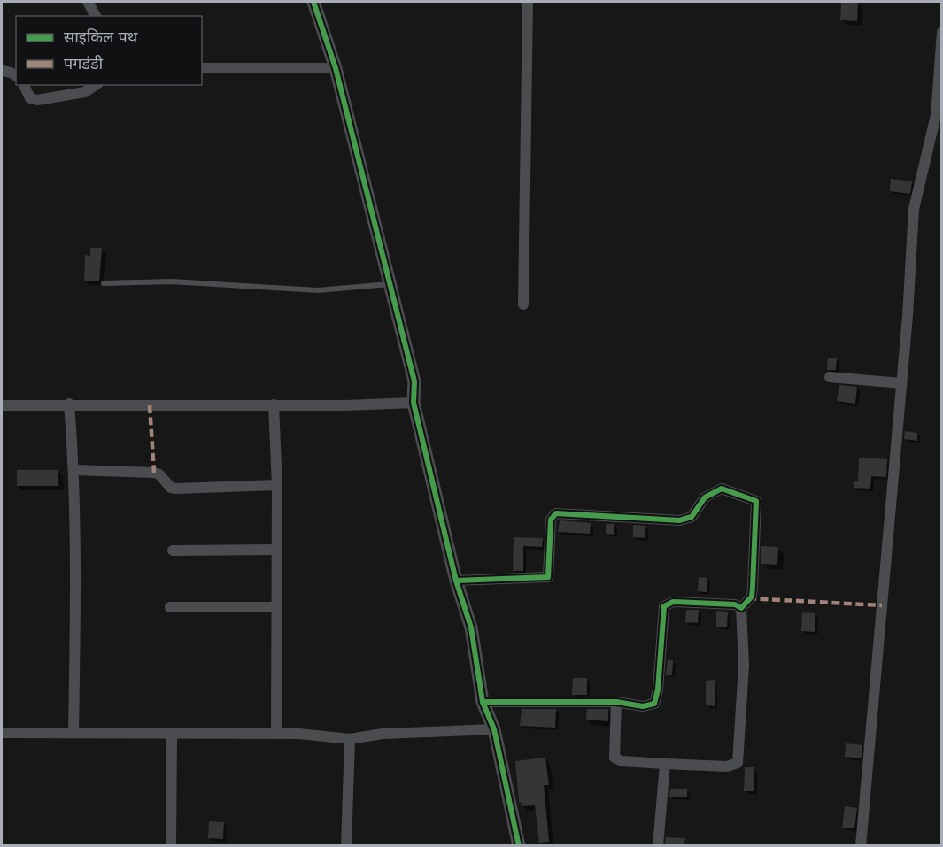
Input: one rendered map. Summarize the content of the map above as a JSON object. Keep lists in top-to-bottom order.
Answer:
{
  "legend": ["साइकिल पथ", "पगडंडी"]
}
